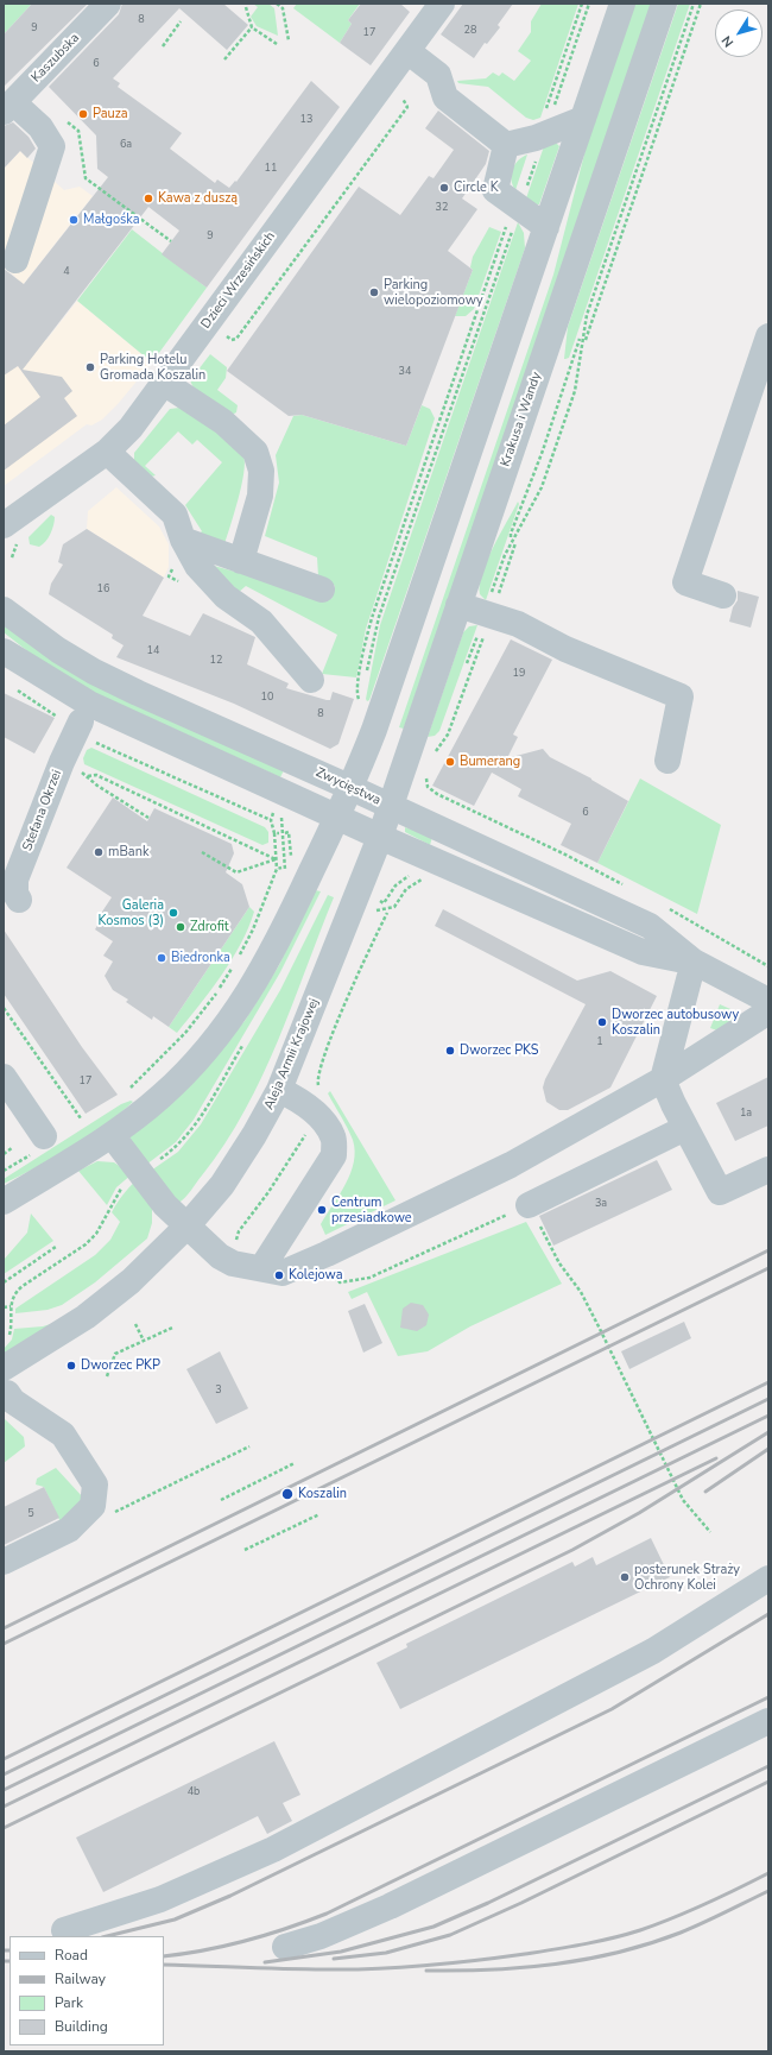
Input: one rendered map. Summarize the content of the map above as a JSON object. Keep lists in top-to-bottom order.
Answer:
{
  "streets": {
    "street": [
      "Kaszubska",
      "Dzieci Wrzesińskich",
      "Krakusa i Wandy",
      "Zwycięstwa",
      "Stefana Okrzei",
      "Aleja Armii Krajowej"
    ]
  },
  "crossings": [
    ["Krakusa i Wandy", "Zwycięstwa"],
    ["Krakusa i Wandy", "Aleja Armii Krajowej"],
    ["Zwycięstwa", "Aleja Armii Krajowej"]
  ],
  "places": [
    "Pauza",
    "Circle K",
    "Kawa z duszą",
    "Małgośka",
    "Parking wielopoziomowy",
    "Parking Hotelu Gromada Koszalin",
    "Bumerang",
    "mBank",
    "Galeria Kosmos (3)",
    "Zdrofit",
    "Biedronka",
    "Dworzec autobusowy Koszalin",
    "Dworzec PKS",
    "Centrum przesiadkowe",
    "Kolejowa",
    "Dworzec PKP",
    "Koszalin",
    "posterunek Straży Ochrony Kolei"
  ],
  "house_numbers": [
    "8",
    "9",
    "28",
    "17",
    "6",
    "13",
    "6a",
    "11",
    "32",
    "9",
    "4",
    "34",
    "16",
    "14",
    "12",
    "19",
    "10",
    "8",
    "6",
    "1",
    "17",
    "1a",
    "3a",
    "3",
    "5",
    "4b"
  ],
  "legend": [
    "Road",
    "Railway",
    "Park",
    "Building"
  ],
  "north": "bottom left"
}
